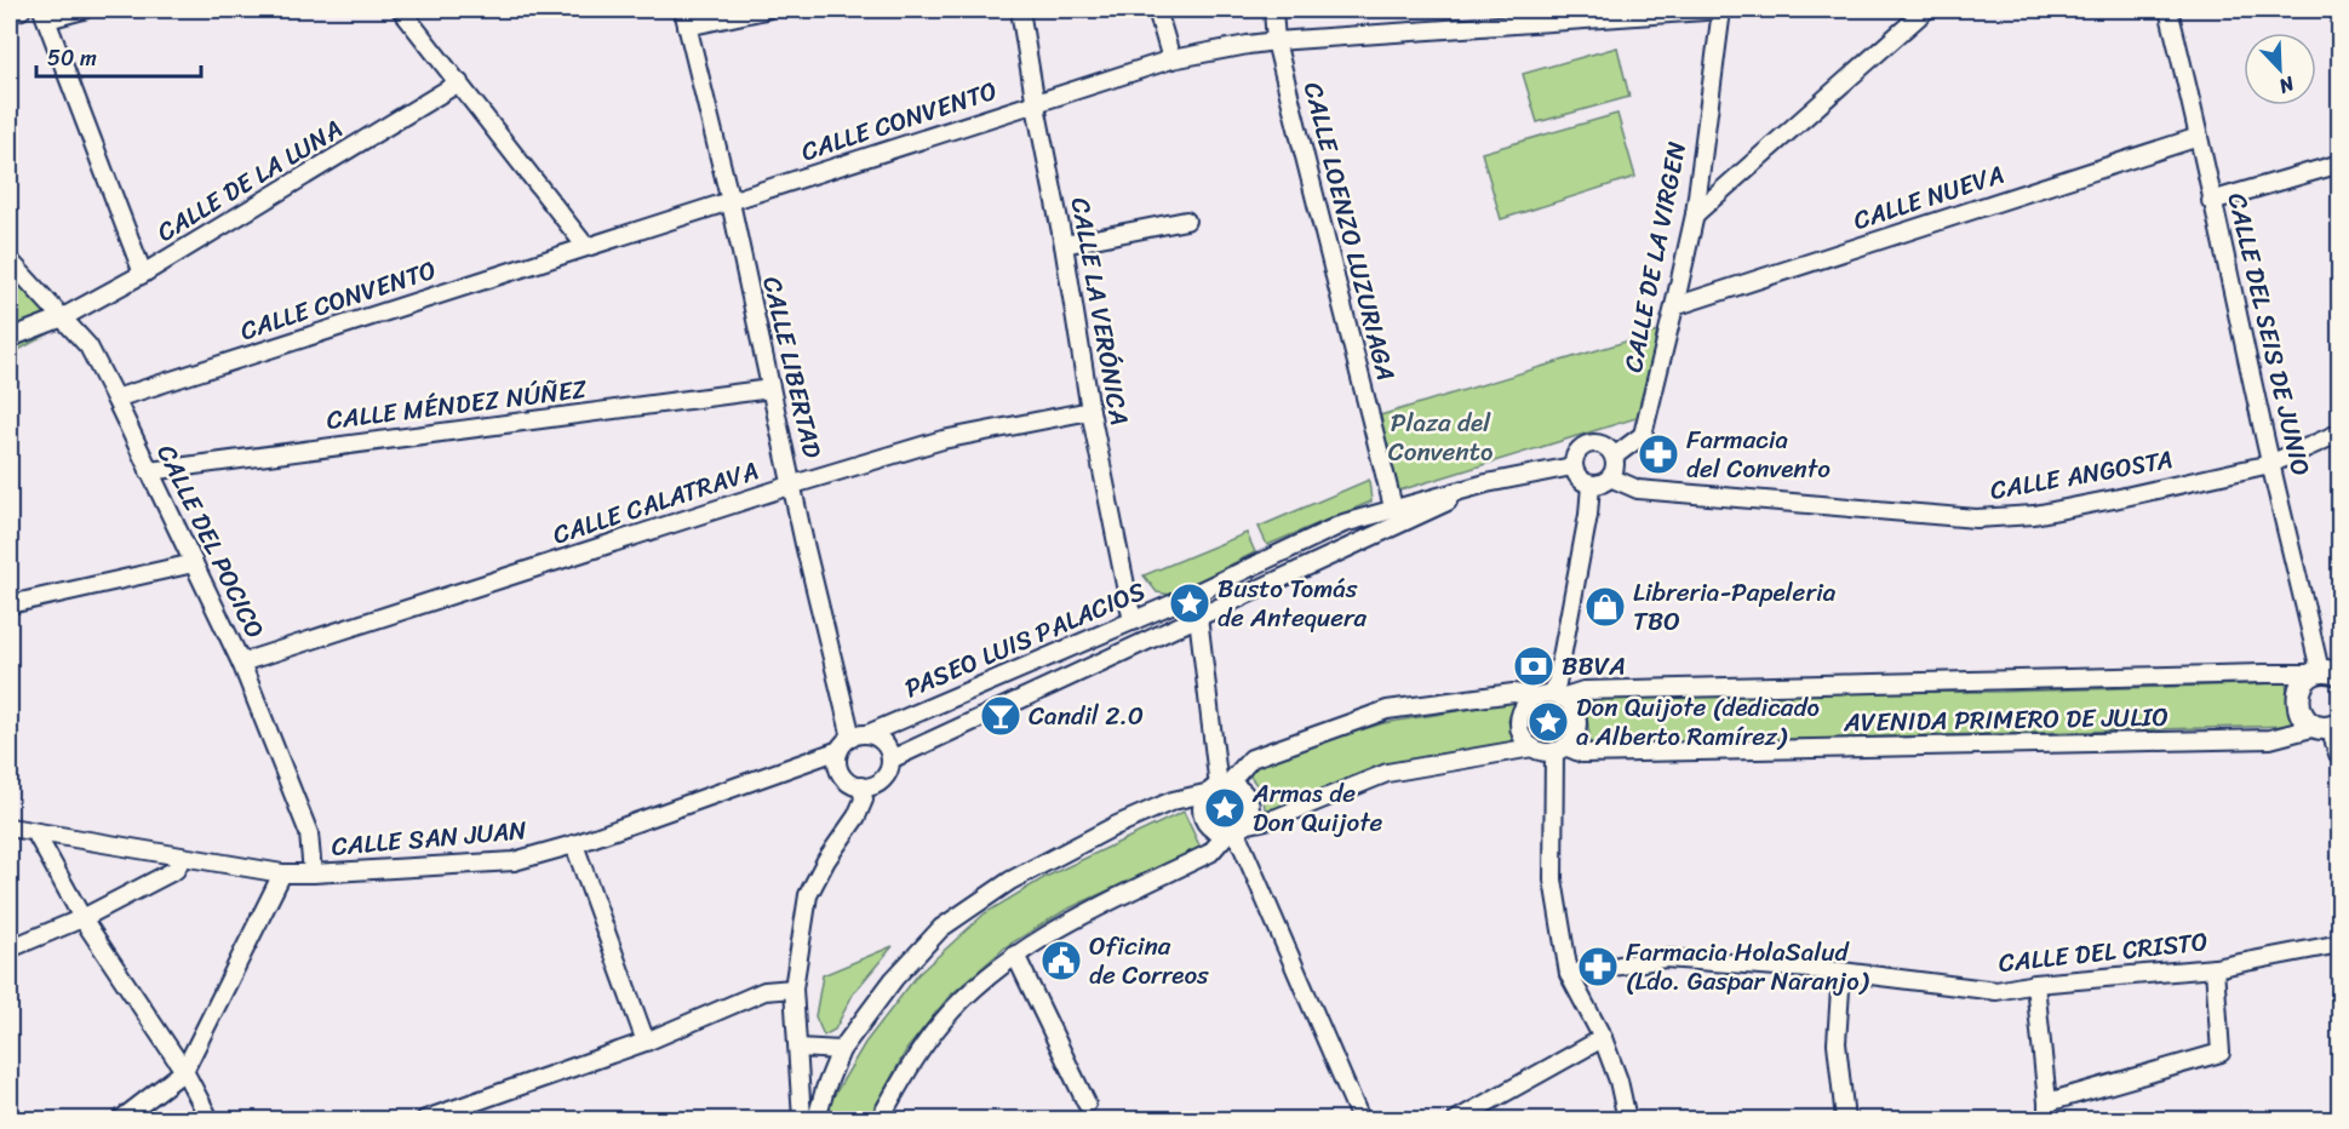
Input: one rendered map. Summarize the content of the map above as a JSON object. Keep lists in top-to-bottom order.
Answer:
{
  "streets": {
    "street": [
      "CALLE CONVENTO",
      "CALLE DE LA LUNA",
      "CALLE NUEVA",
      "CALLE LOENZO LUZURIAGA",
      "CALLE DE LA VIRGEN",
      "CALLE LA VERÓNICA",
      "CALLE DEL SEIS DE JUNIO",
      "CALLE LIBERTAD",
      "CALLE MÉNDEZ NÚÑEZ",
      "CALLE ANGOSTA",
      "CALLE CALATRAVA",
      "CALLE DEL POCICO",
      "PASEO LUIS PALACIOS",
      "AVENIDA PRIMERO DE JULIO",
      "CALLE SAN JUAN",
      "CALLE DEL CRISTO"
    ]
  },
  "crossings": [
    ["CALLE CONVENTO", "CALLE LOENZO LUZURIAGA"],
    ["CALLE CONVENTO", "CALLE DE LA VIRGEN"],
    ["CALLE CONVENTO", "CALLE LA VERÓNICA"],
    ["CALLE CONVENTO", "CALLE LIBERTAD"],
    ["CALLE CONVENTO", "CALLE DEL POCICO"],
    ["CALLE DE LA LUNA", "CALLE DEL POCICO"],
    ["CALLE NUEVA", "CALLE DE LA VIRGEN"],
    ["CALLE NUEVA", "CALLE DEL SEIS DE JUNIO"],
    ["CALLE LOENZO LUZURIAGA", "PASEO LUIS PALACIOS"],
    ["CALLE DE LA VIRGEN", "CALLE ANGOSTA"],
    ["CALLE DE LA VIRGEN", "PASEO LUIS PALACIOS"],
    ["CALLE LA VERÓNICA", "CALLE CALATRAVA"],
    ["CALLE LA VERÓNICA", "PASEO LUIS PALACIOS"],
    ["CALLE DEL SEIS DE JUNIO", "CALLE ANGOSTA"],
    ["CALLE DEL SEIS DE JUNIO", "AVENIDA PRIMERO DE JULIO"],
    ["CALLE LIBERTAD", "CALLE MÉNDEZ NÚÑEZ"],
    ["CALLE LIBERTAD", "CALLE CALATRAVA"],
    ["CALLE LIBERTAD", "PASEO LUIS PALACIOS"],
    ["CALLE LIBERTAD", "CALLE SAN JUAN"],
    ["CALLE MÉNDEZ NÚÑEZ", "CALLE DEL POCICO"],
    ["CALLE ANGOSTA", "PASEO LUIS PALACIOS"],
    ["CALLE CALATRAVA", "CALLE DEL POCICO"],
    ["CALLE DEL POCICO", "CALLE SAN JUAN"],
    ["PASEO LUIS PALACIOS", "CALLE SAN JUAN"]
  ],
  "parks": ["Plaza del Convento"],
  "places": {
    "pharmacy": ["Farmacia del Convento", "Farmacia HolaSalud (Ldo. Gaspar Naranjo)"],
    "place": ["Busto Tomás de Antequera", "Don Quijote (dedicado a Alberto Ramírez)", "Armas de Don Quijote"],
    "shop": ["Libreria-Papeleria TBO"],
    "bank": ["BBVA"],
    "bar": ["Candil 2.0"],
    "public building": ["Oficina de Correos"]
  },
  "scale_bar": "50 m",
  "north": "bottom right"
}
